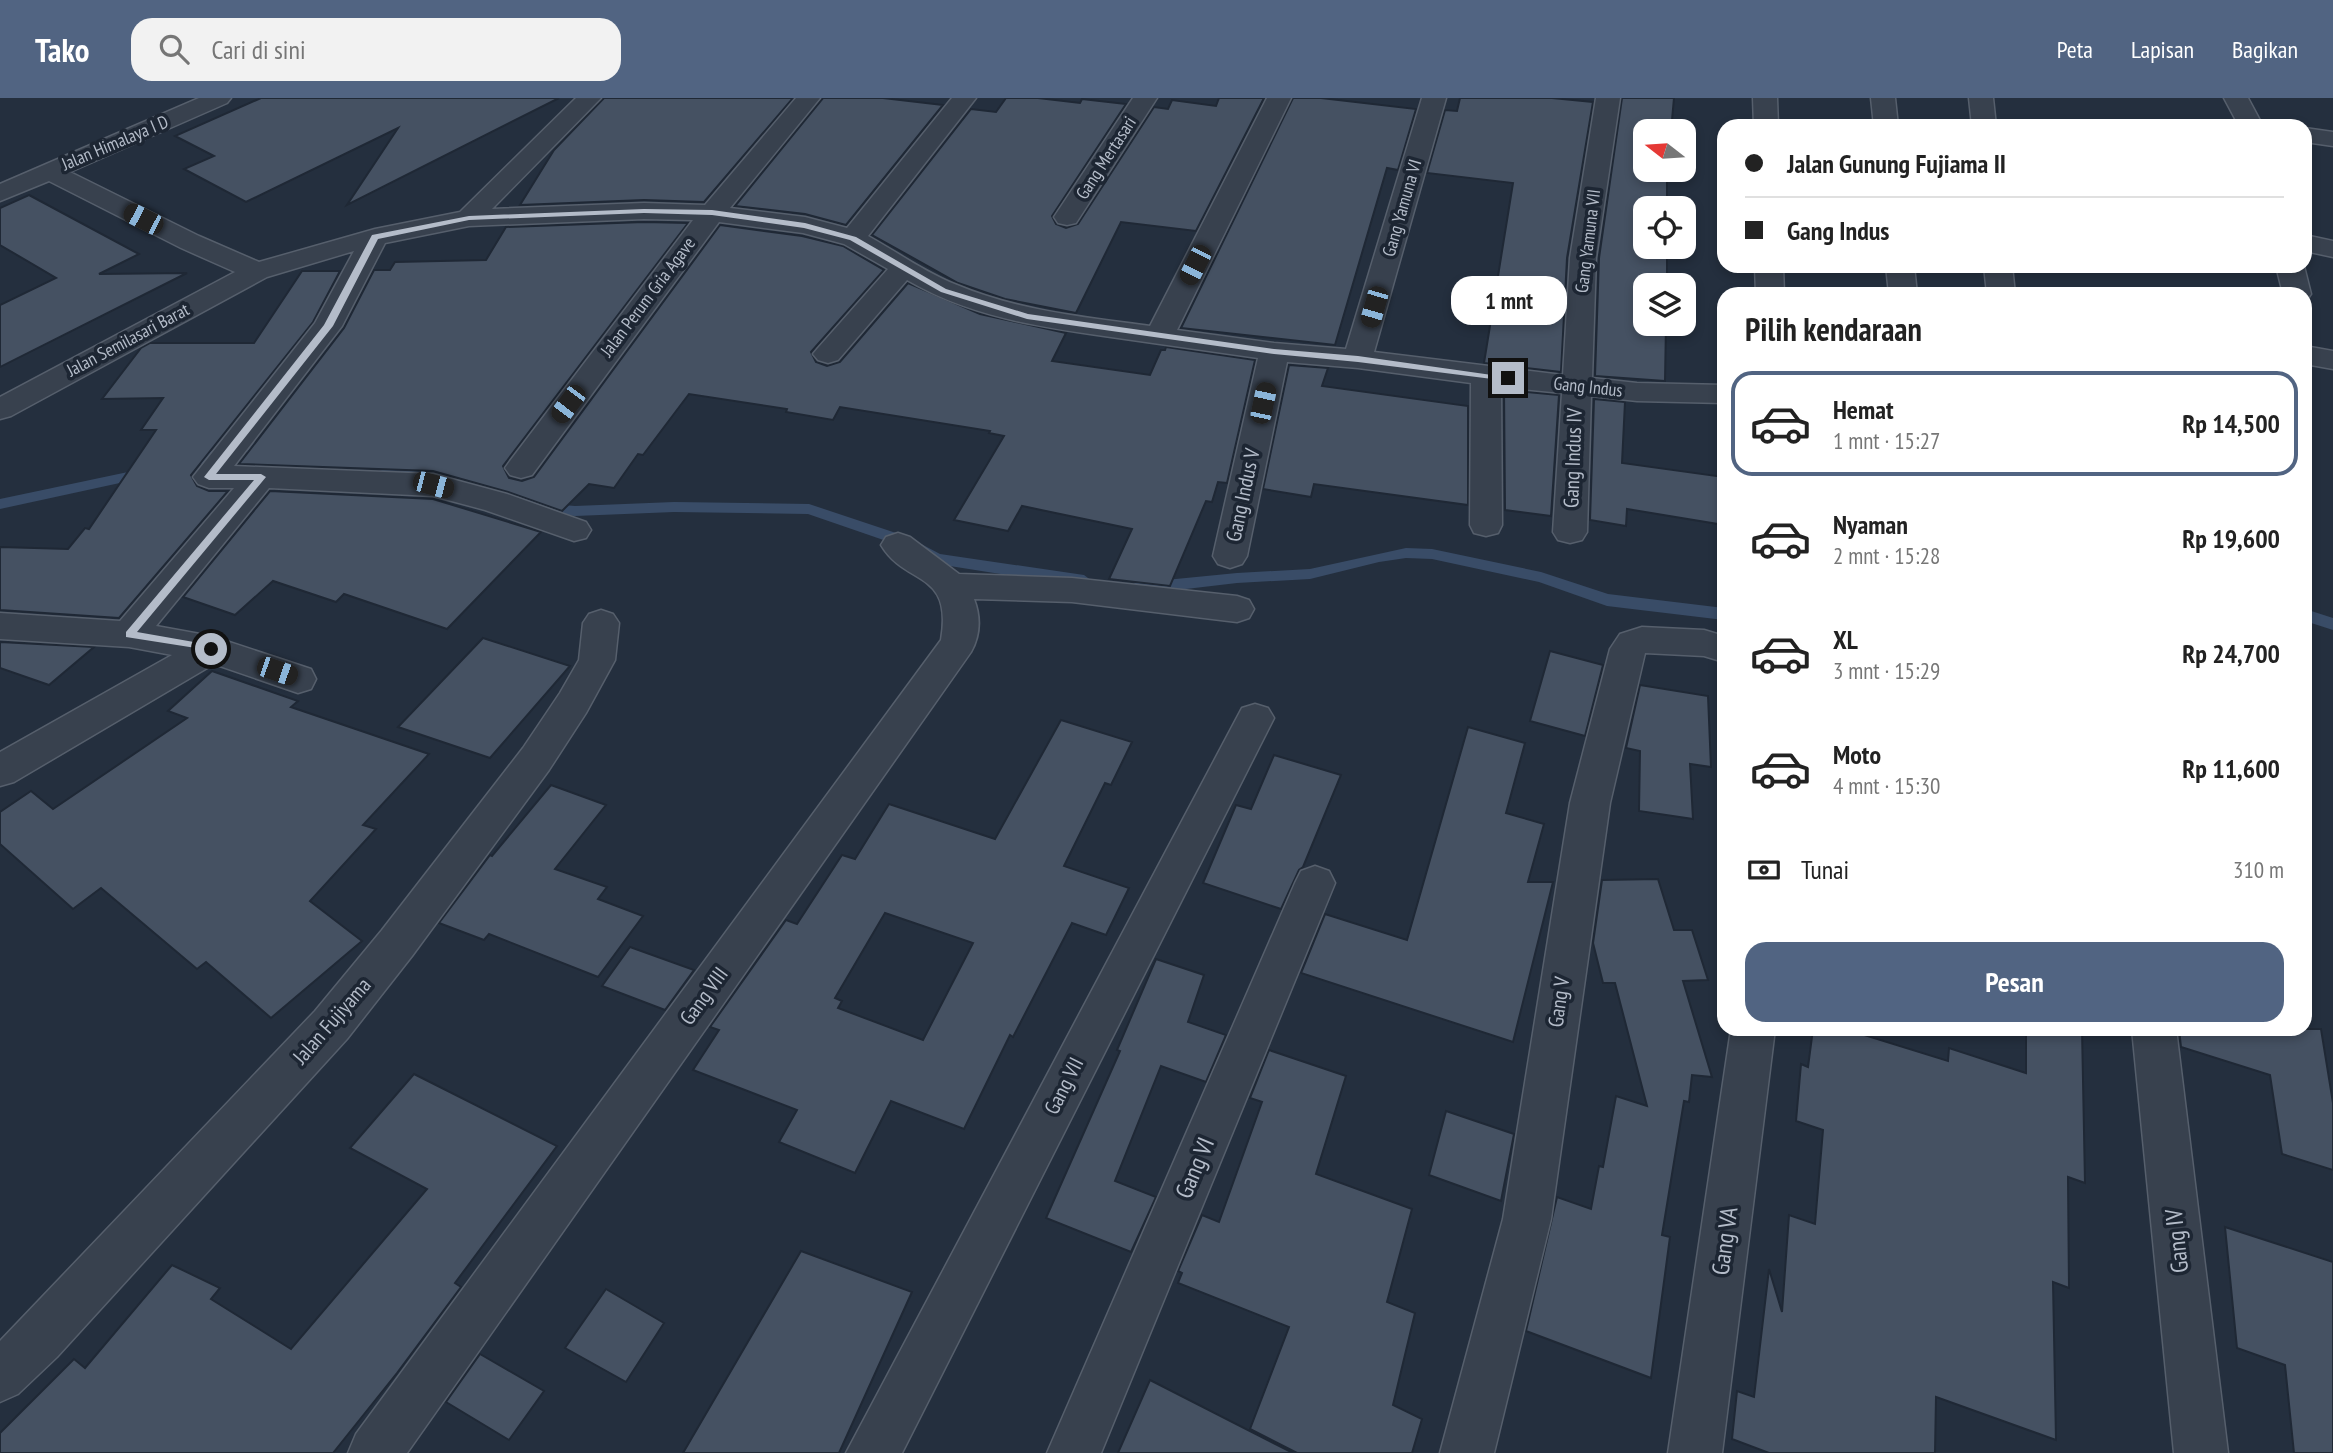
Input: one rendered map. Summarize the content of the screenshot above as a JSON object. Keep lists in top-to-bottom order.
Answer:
{
  "streets": {
    "street": [
      "Jalan Himalaya I D",
      "Gang Mertasari",
      "Gang Yamuna VI",
      "Gang Yamuna VII",
      "Jalan Perum Gria Agave",
      "Jalan Semilasari Barat",
      "Gang Indus",
      "Gang Indus IV",
      "Gang Indus V",
      "Gang VIII",
      "Gang V",
      "Jalan Fujiyama",
      "Gang VII",
      "Gang VI",
      "Gang VA",
      "Gang IV"
    ]
  },
  "crossings": [
    ["Gang Yamuna VI", "Gang Indus"],
    ["Gang Yamuna VII", "Gang Indus"],
    ["Gang Yamuna VII", "Gang Indus IV"],
    ["Jalan Perum Gria Agave", "Gang Indus"],
    ["Jalan Semilasari Barat", "Gang Indus"],
    ["Gang Indus", "Gang Indus IV"],
    ["Gang Indus", "Gang Indus V"]
  ],
  "north": "left",
  "page": {
    "header": "Tako",
    "search": "Cari di sini",
    "nav": ["Peta", "Lapisan", "Bagikan"],
    "banner": ["Jalan Gunung Fujiama II", "Gang Indus"],
    "bubble": "1 mnt",
    "heading": "Pilih kendaraan",
    "list": [
      {
        "name": "Hemat",
        "note": "1 mnt · 15:27",
        "value": "Rp 14,500"
      },
      {
        "name": "Nyaman",
        "note": "2 mnt · 15:28",
        "value": "Rp 19,600"
      },
      {
        "name": "XL",
        "note": "3 mnt · 15:29",
        "value": "Rp 24,700"
      },
      {
        "name": "Moto",
        "note": "4 mnt · 15:30",
        "value": "Rp 11,600"
      }
    ],
    "pay": ["Tunai", "310 m"],
    "buttons": "Pesan"
  }
}
